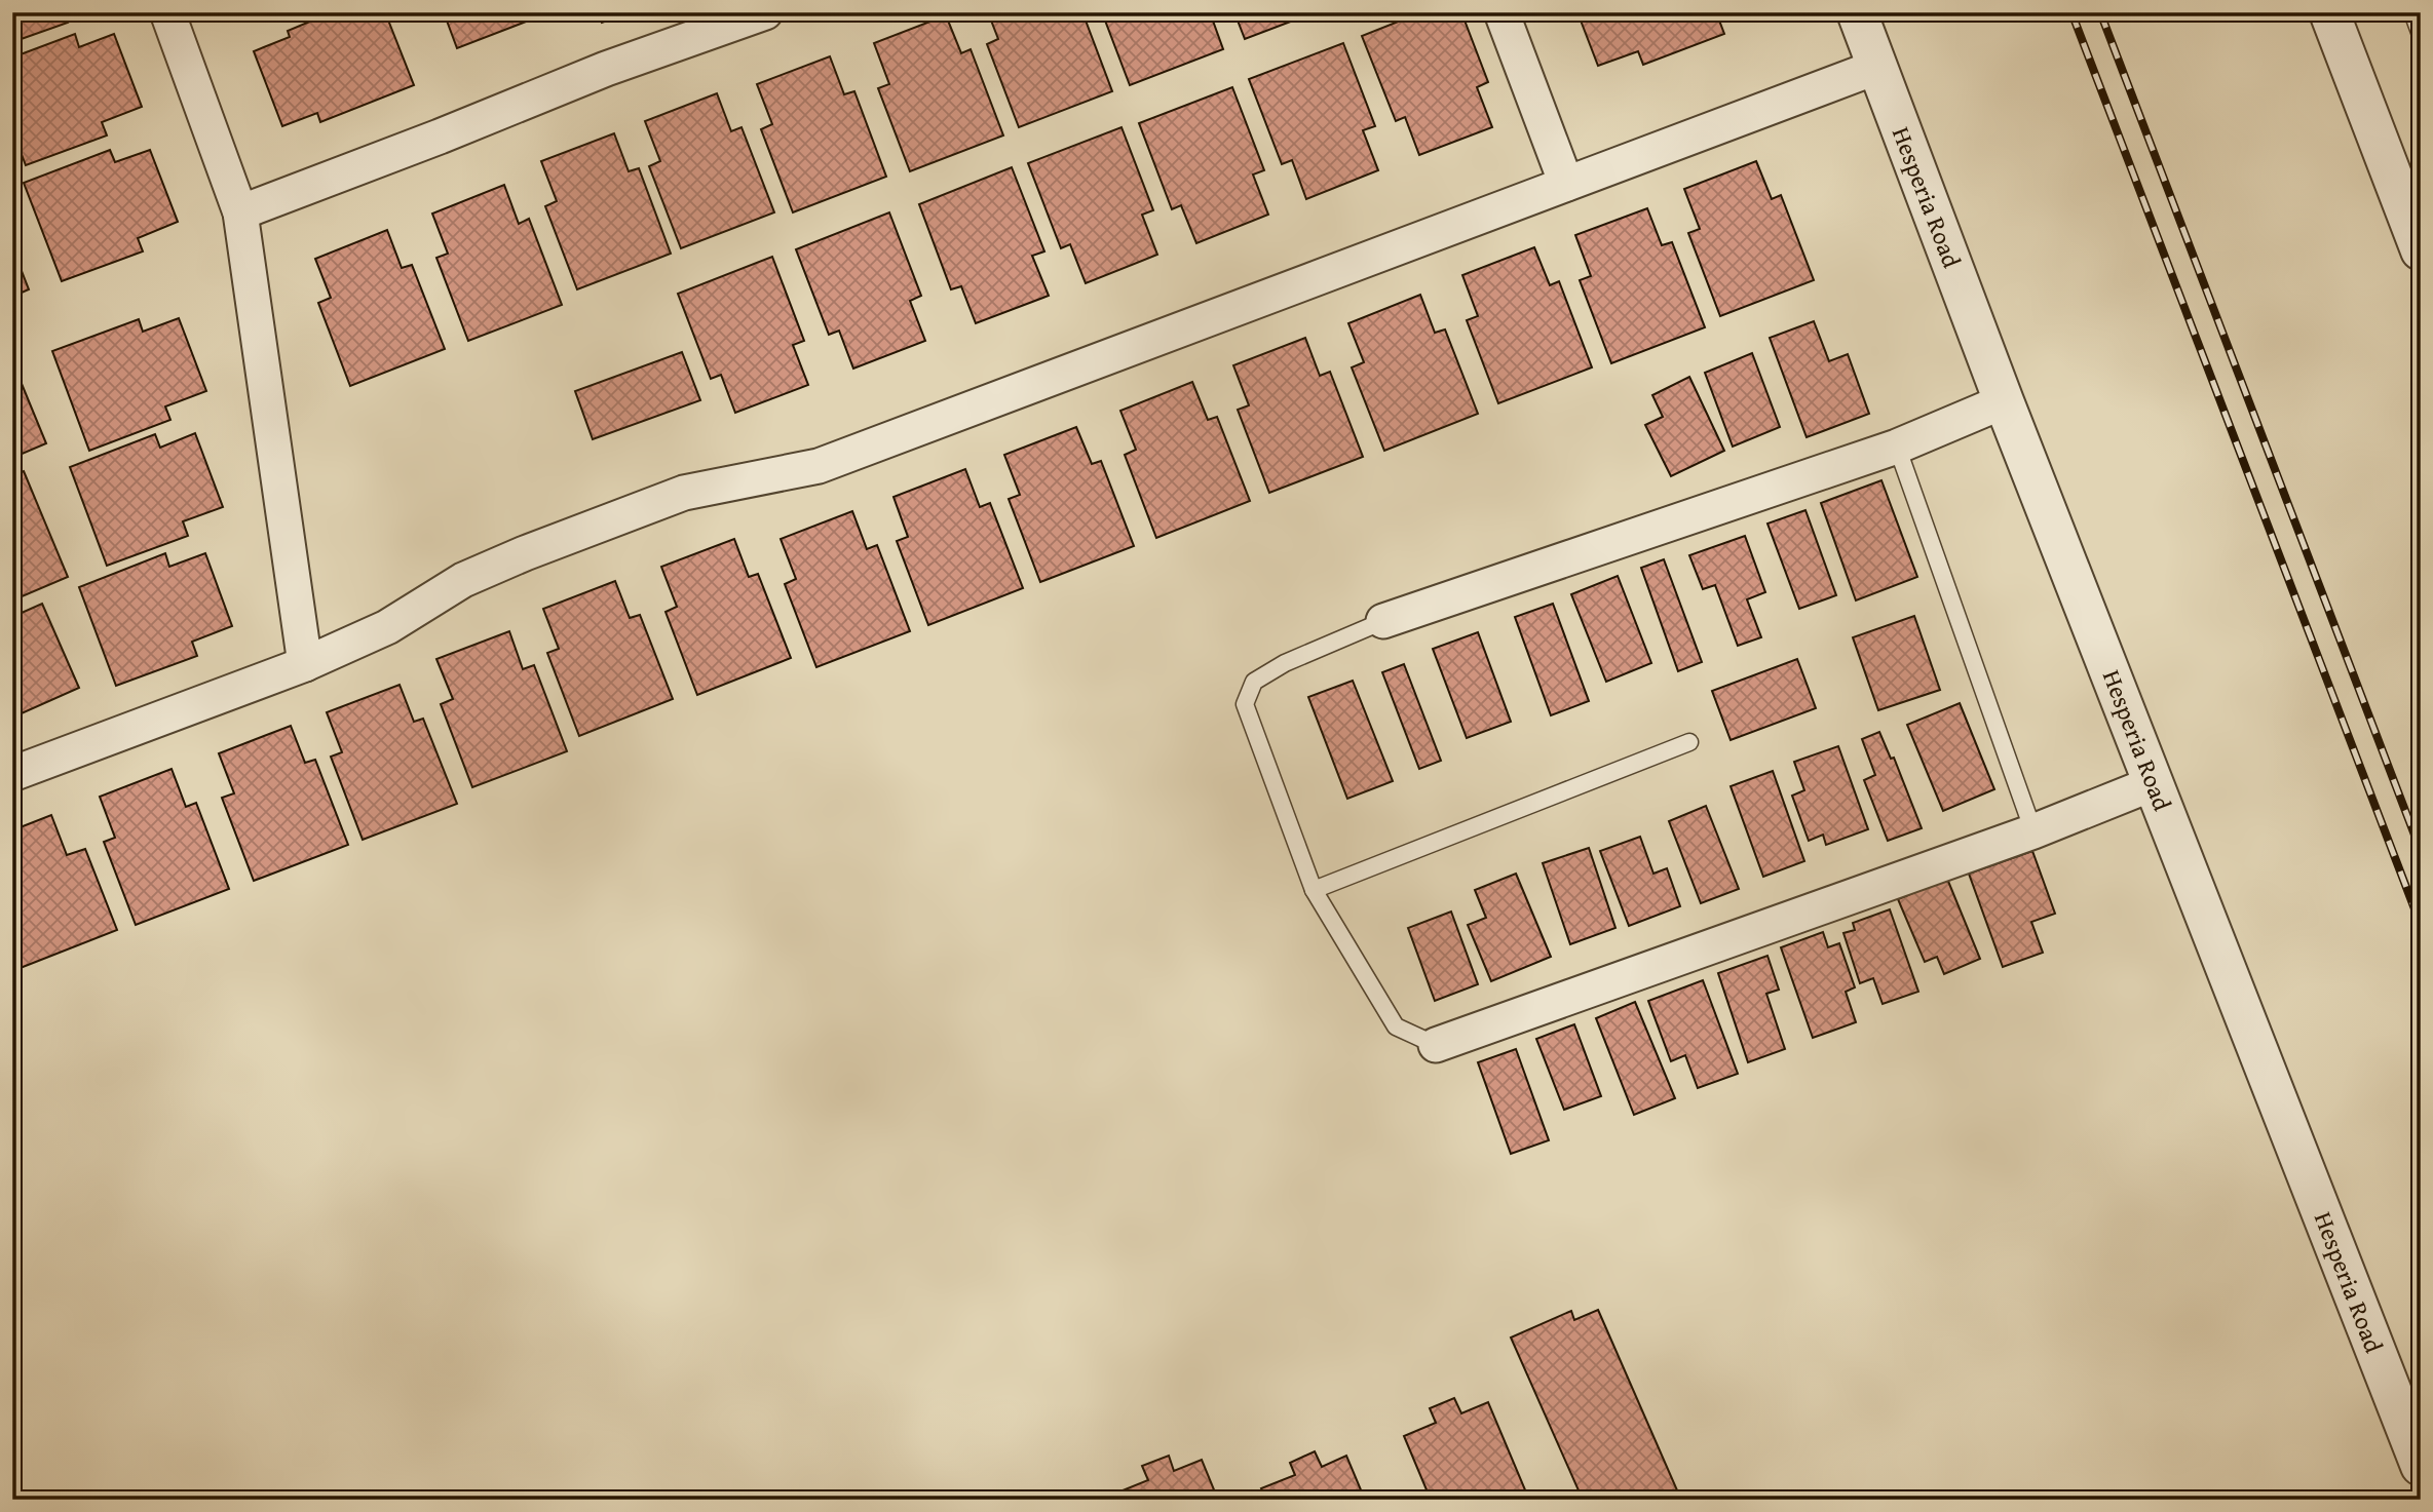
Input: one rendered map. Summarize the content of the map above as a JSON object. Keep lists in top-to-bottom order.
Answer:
{
  "streets": {
    "street": ["Hesperia Road"]
  }
}
